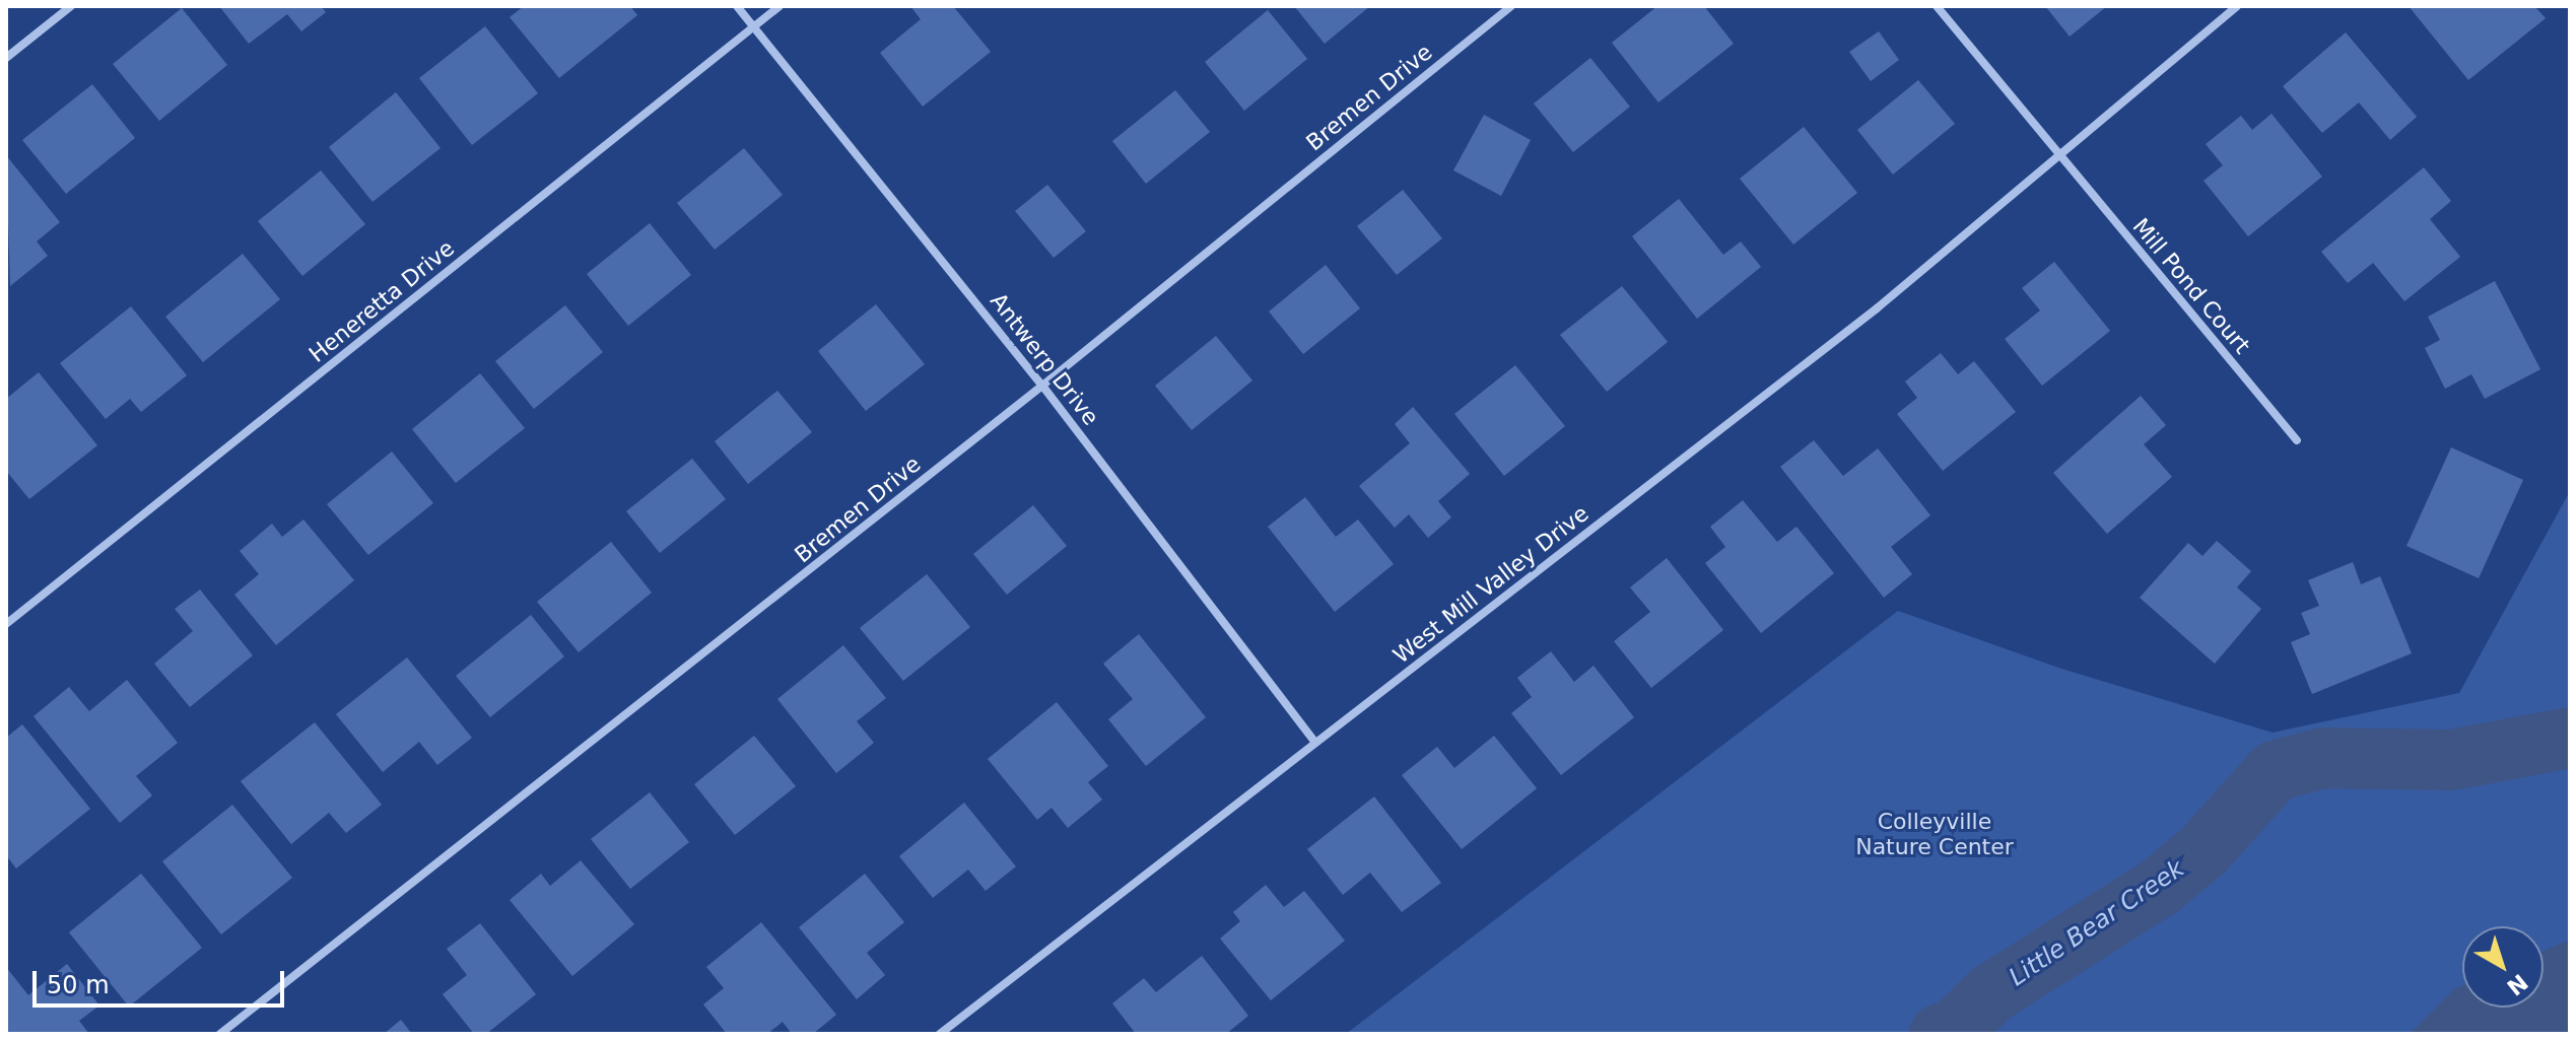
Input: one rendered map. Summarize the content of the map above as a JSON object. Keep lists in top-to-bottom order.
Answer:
{
  "streets": {
    "street": [
      "Bremen Drive",
      "Mill Pond Court",
      "Heneretta Drive",
      "Antwerp Drive",
      "West Mill Valley Drive"
    ]
  },
  "crossings": [
    ["Bremen Drive", "Antwerp Drive"],
    ["Mill Pond Court", "West Mill Valley Drive"],
    ["Heneretta Drive", "Antwerp Drive"],
    ["Antwerp Drive", "West Mill Valley Drive"]
  ],
  "water": ["Little Bear Creek"],
  "parks": ["Colleyville Nature Center"],
  "scale_bar": "50 m",
  "north": "bottom right"
}
